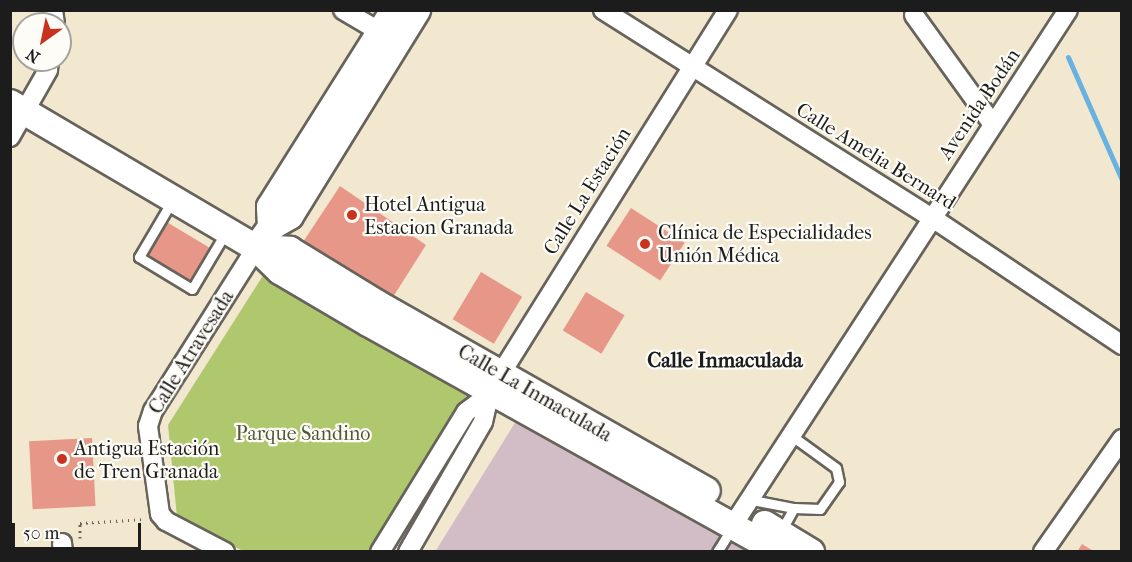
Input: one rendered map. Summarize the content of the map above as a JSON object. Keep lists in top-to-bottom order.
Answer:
{
  "streets": {
    "main road": ["Calle Atravesada", "Calle La Inmaculada"],
    "street": ["Avenida Bodán", "Calle Amelia Bernard", "Calle La Estación"]
  },
  "crossings": [
    ["Avenida Bodán", "Calle Amelia Bernard"],
    ["Avenida Bodán", "Calle La Inmaculada"],
    ["Calle Amelia Bernard", "Calle La Estación"],
    ["Calle La Estación", "Calle La Inmaculada"],
    ["Calle Atravesada", "Calle La Inmaculada"]
  ],
  "districts": ["Calle Inmaculada"],
  "parks": ["Parque Sandino"],
  "places": ["Hotel Antigua Estacion Granada", "Clínica de Especialidades Unión Médica", "Antigua Estación de Tren Granada"],
  "scale_bar": "50 m",
  "north": "bottom left"
}
